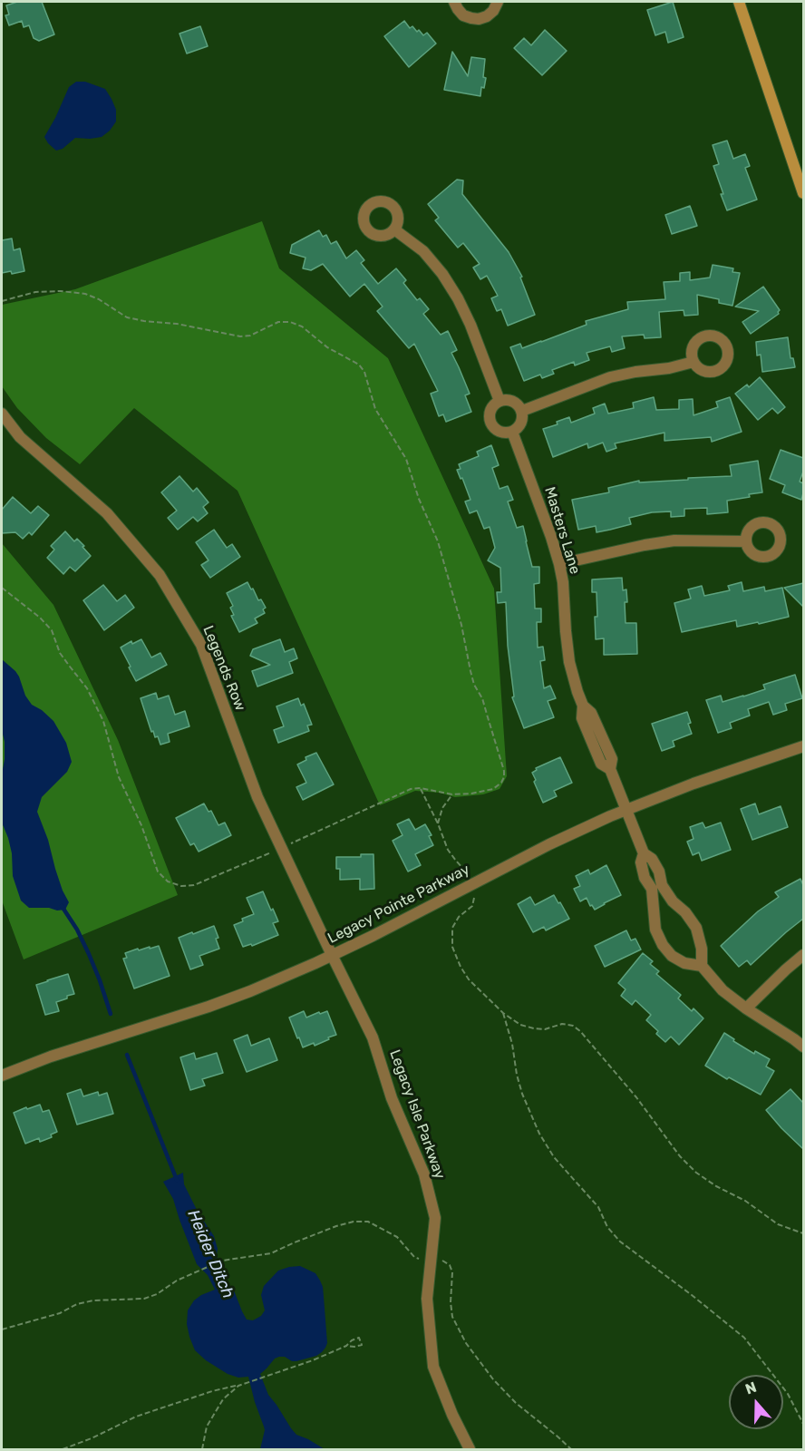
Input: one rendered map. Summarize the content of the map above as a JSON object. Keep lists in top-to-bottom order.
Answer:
{
  "streets": {
    "street": [
      "Masters Lane",
      "Legends Row",
      "Legacy Pointe Parkway",
      "Legacy Isle Parkway"
    ]
  },
  "crossings": [
    ["Masters Lane", "Legacy Pointe Parkway"],
    ["Legends Row", "Legacy Pointe Parkway"],
    ["Legends Row", "Legacy Isle Parkway"],
    ["Legacy Pointe Parkway", "Legacy Isle Parkway"]
  ],
  "water": ["Heider Ditch"],
  "north": "top"
}
